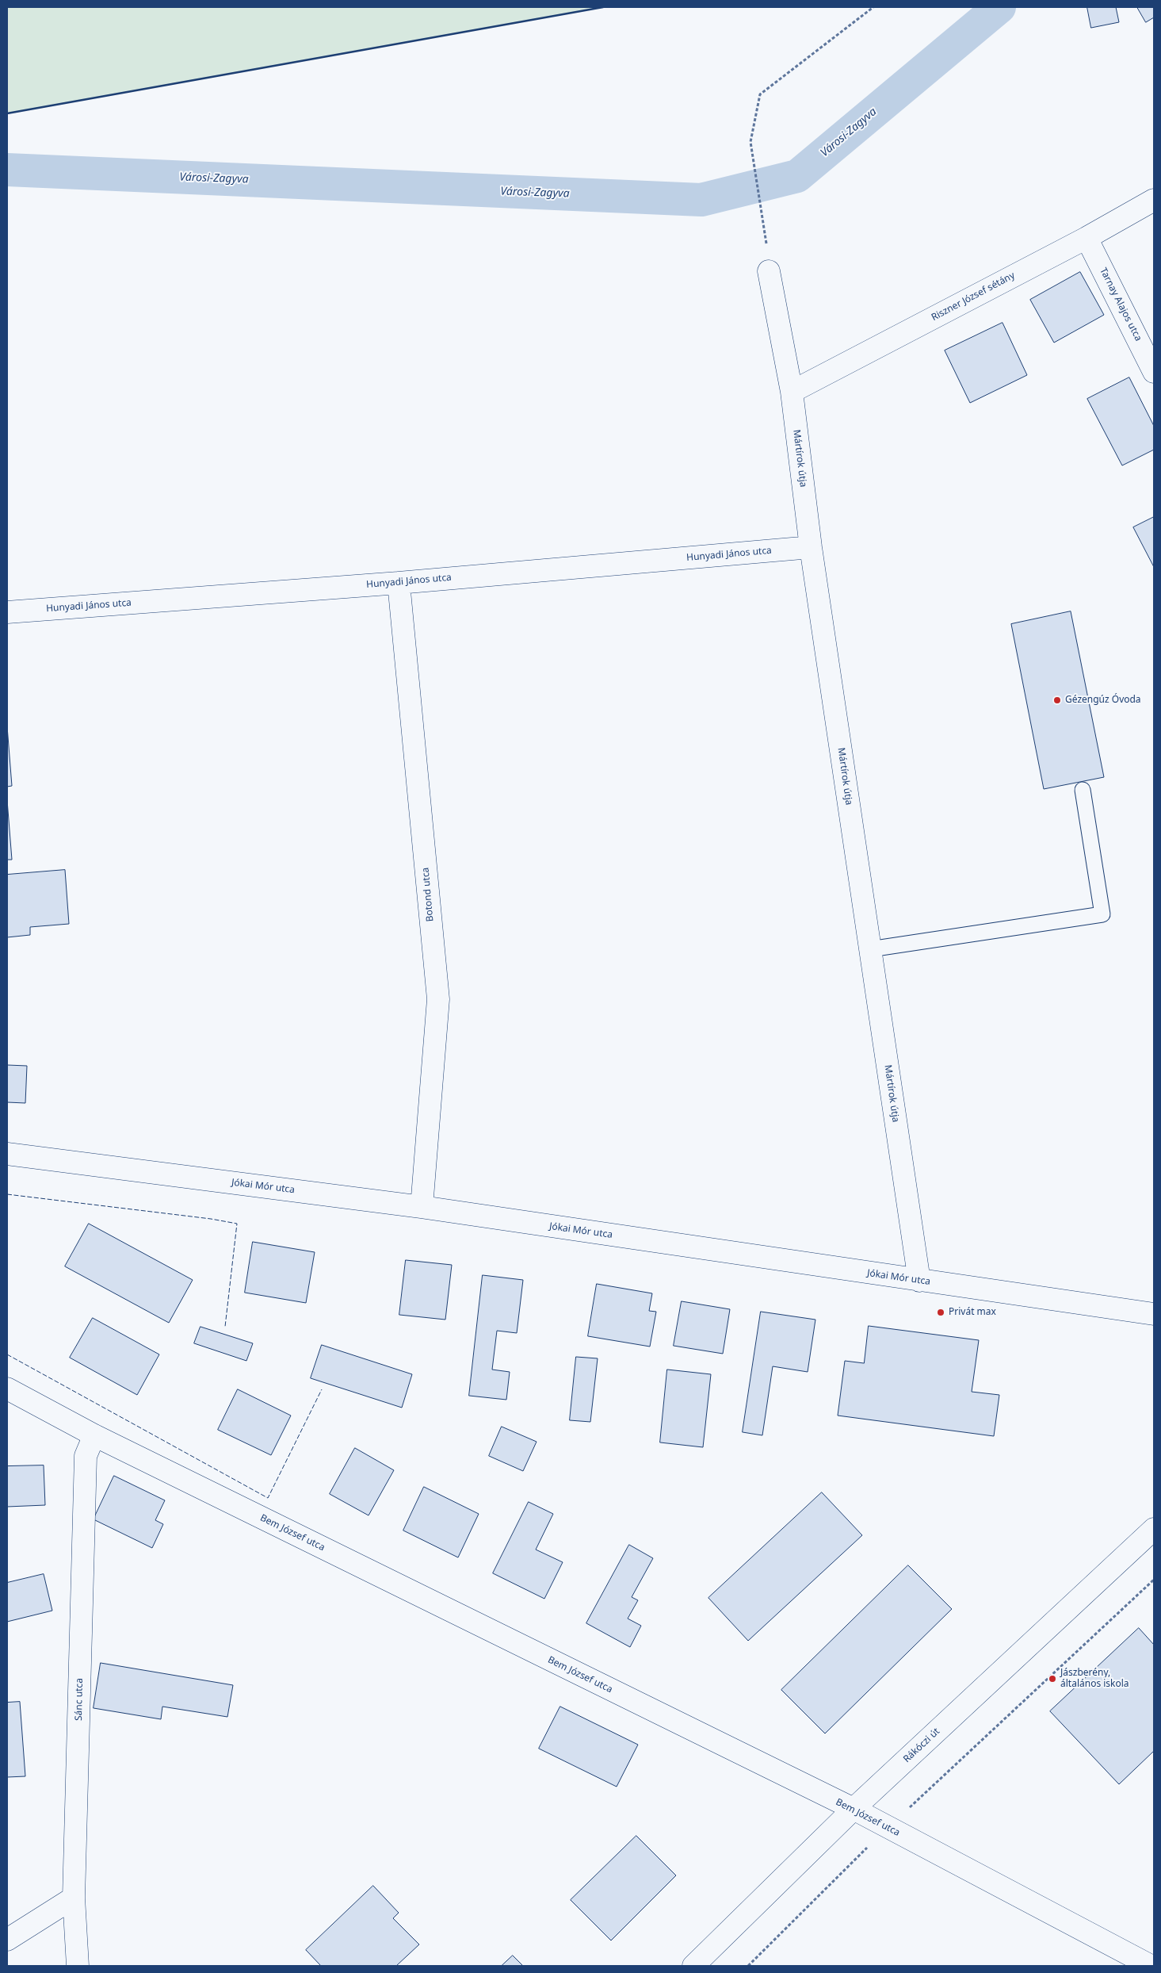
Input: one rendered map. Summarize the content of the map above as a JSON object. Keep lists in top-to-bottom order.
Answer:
{
  "streets": {
    "street": [
      "Riszner József sétány",
      "Tarnay Alajos utca",
      "Mártírok útja",
      "Hunyadi János utca",
      "Botond utca",
      "Jókai Mór utca",
      "Bem József utca",
      "Sánc utca",
      "Rákóczi út"
    ]
  },
  "crossings": [
    ["Riszner József sétány", "Tarnay Alajos utca"],
    ["Riszner József sétány", "Mártírok útja"],
    ["Mártírok útja", "Hunyadi János utca"],
    ["Mártírok útja", "Jókai Mór utca"],
    ["Hunyadi János utca", "Botond utca"],
    ["Botond utca", "Jókai Mór utca"],
    ["Bem József utca", "Sánc utca"],
    ["Bem József utca", "Rákóczi út"]
  ],
  "water": ["Városi-Zagyva"],
  "places": ["Gézengúz Óvoda", "Privát max", "Jászberény, általános iskola"]
}
